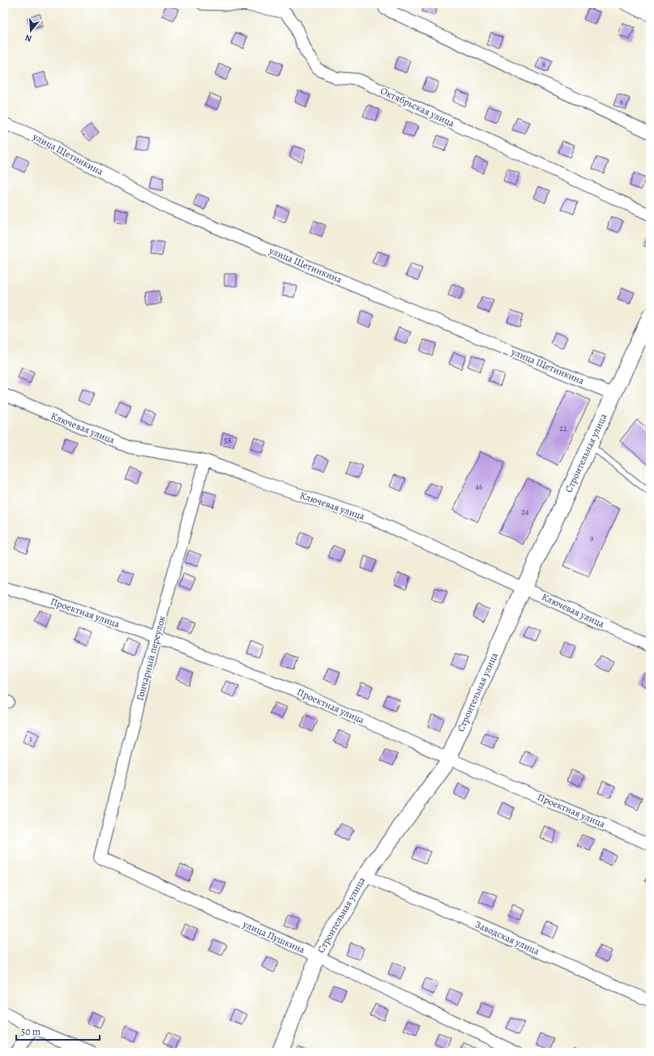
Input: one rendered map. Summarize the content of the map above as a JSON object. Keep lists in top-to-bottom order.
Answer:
{
  "streets": {
    "street": [
      "Октябрьская улица",
      "улица Щетинкина",
      "Ключевая улица",
      "Строительная улица",
      "Проектная улица",
      "Гончарный переулок",
      "улица Пушкина",
      "Заводская улица"
    ]
  },
  "crossings": [
    ["улица Щетинкина", "Строительная улица"],
    ["Ключевая улица", "Строительная улица"],
    ["Ключевая улица", "Гончарный переулок"],
    ["Строительная улица", "Проектная улица"],
    ["Строительная улица", "улица Пушкина"],
    ["Строительная улица", "Заводская улица"],
    ["Проектная улица", "Гончарный переулок"],
    ["Гончарный переулок", "улица Пушкина"]
  ],
  "house_numbers": [
    "8",
    "6",
    "22",
    "58",
    "46",
    "24",
    "9",
    "1"
  ],
  "scale_bar": "50 m",
  "north": "bottom"
}
